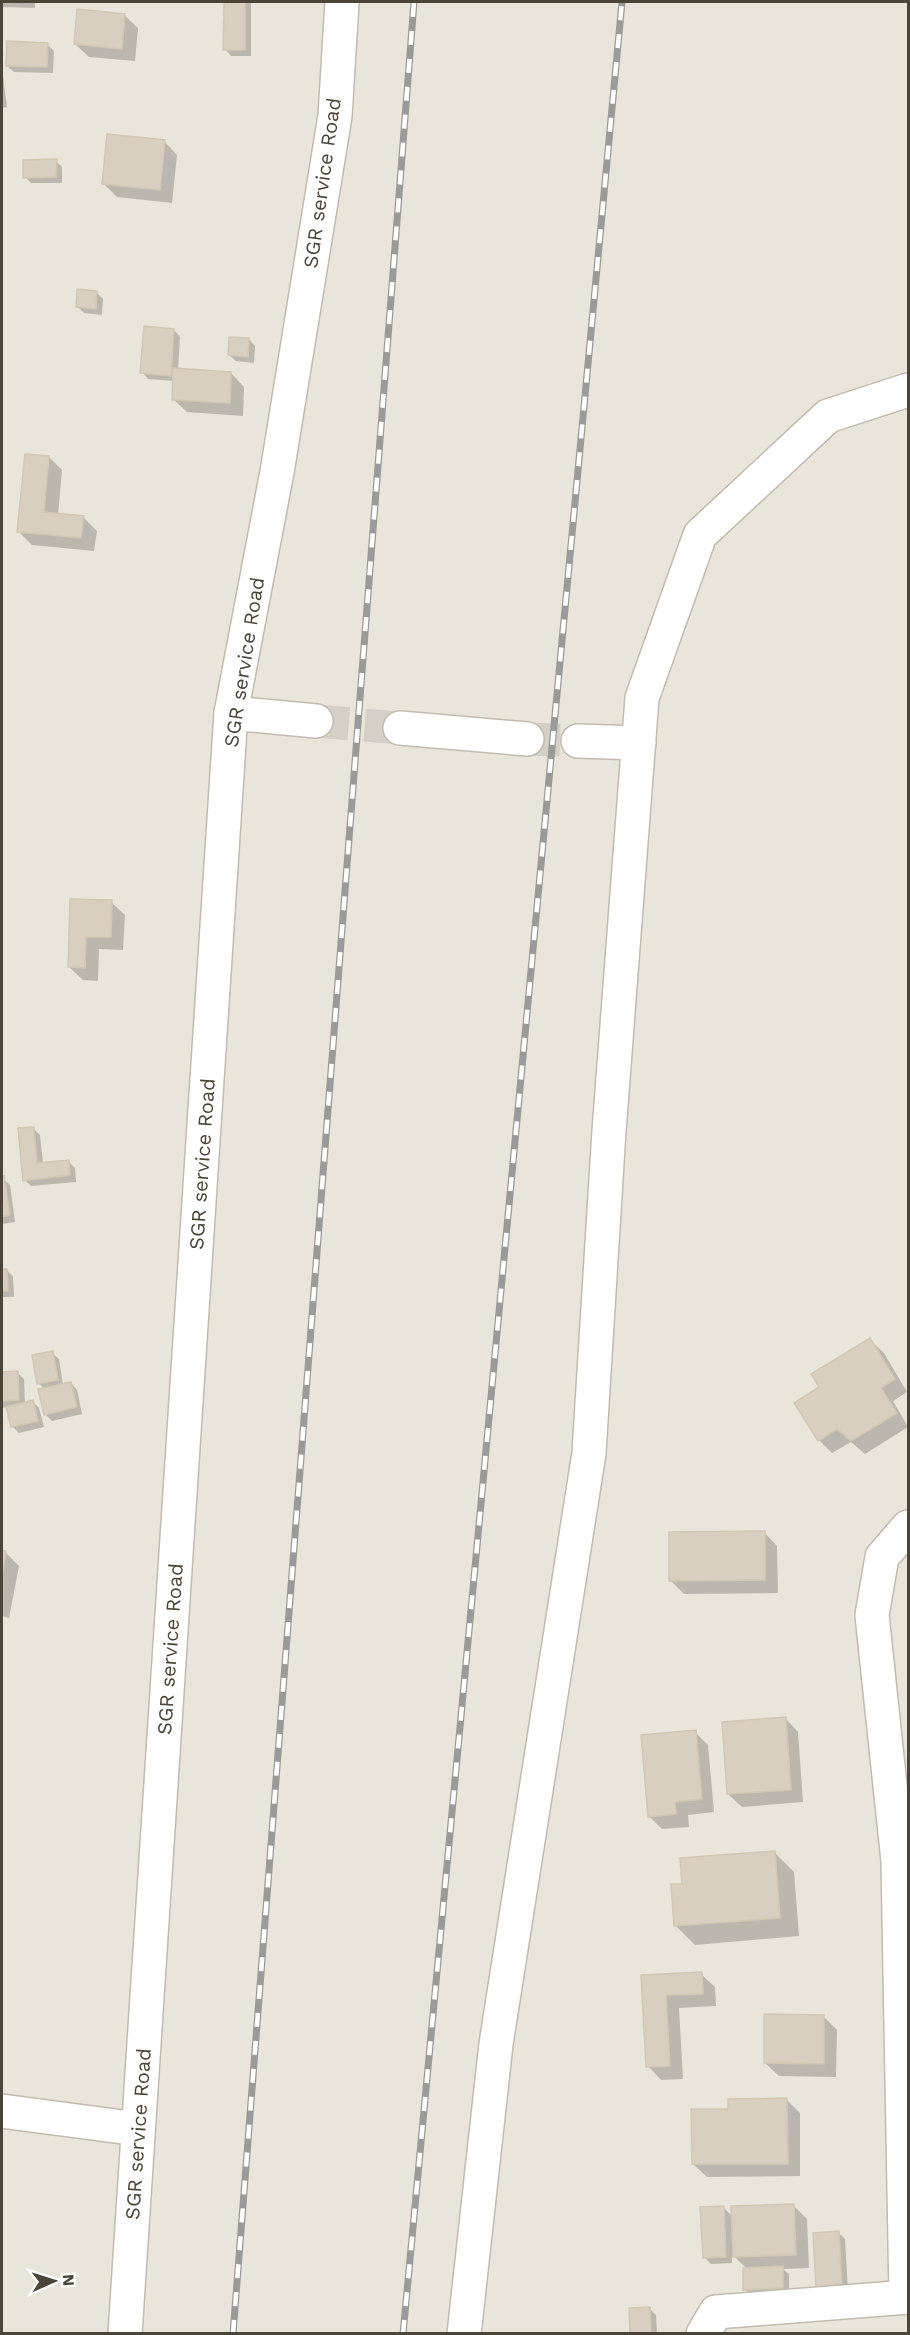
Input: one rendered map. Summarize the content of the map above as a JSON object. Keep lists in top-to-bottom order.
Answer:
{
  "streets": {
    "street": ["SGR service Road"]
  },
  "north": "right"
}
